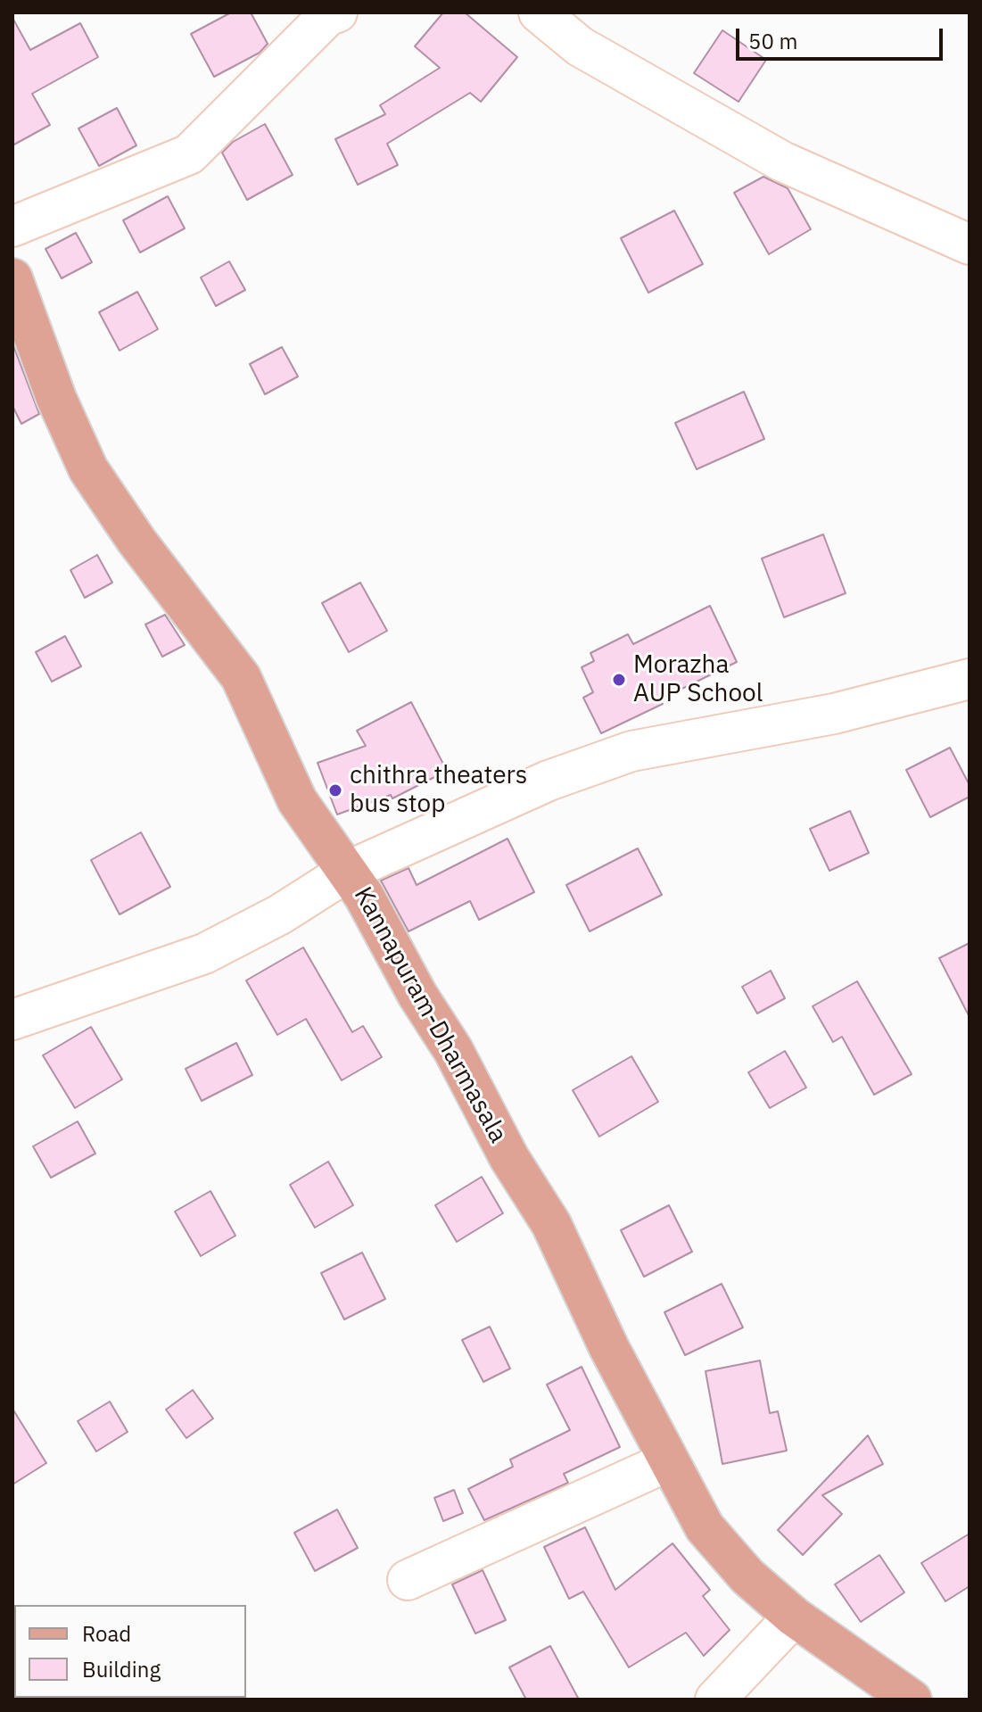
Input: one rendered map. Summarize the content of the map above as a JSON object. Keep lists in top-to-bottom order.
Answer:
{
  "streets": {
    "main road": ["Kannapuram-Dharmasala"]
  },
  "places": ["Morazha AUP School", "chithra theaters bus stop"],
  "legend": ["Road", "Building"],
  "scale_bar": "50 m"
}
